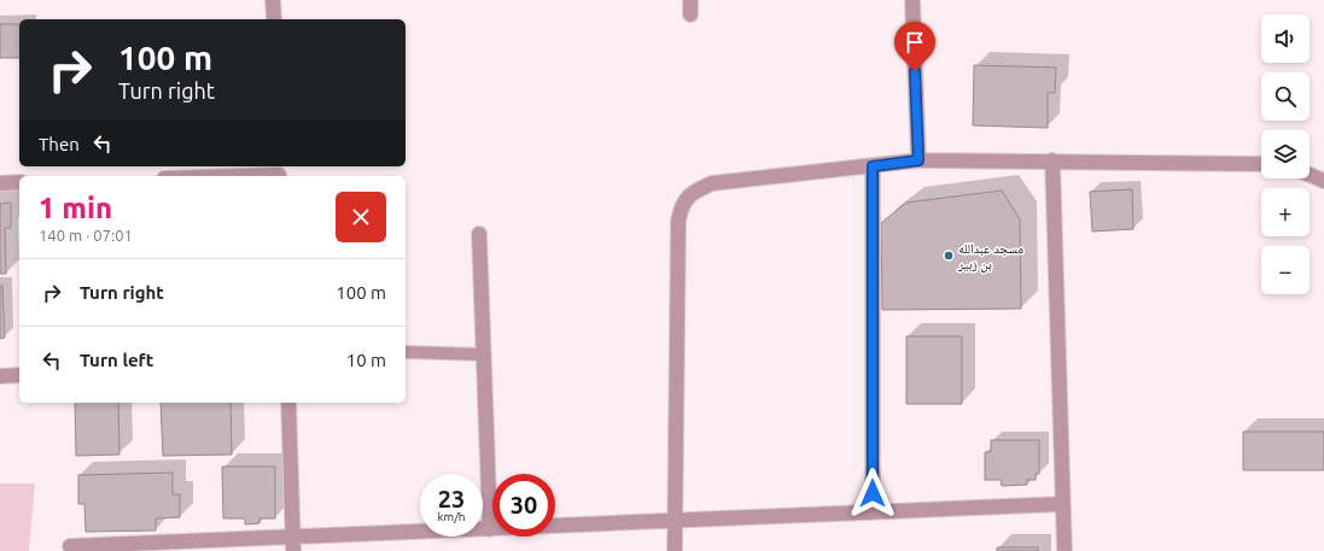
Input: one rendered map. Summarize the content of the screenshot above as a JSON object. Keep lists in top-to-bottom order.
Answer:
{
  "places": ["مسجد عبدالله بن زبير"],
  "page": {
    "map_buttons": ["+", "−"],
    "turn": ["100 m", "Turn right"],
    "then": "Then",
    "heading": ["1 min", "140 m · 07:01"],
    "list": [
      {
        "name": "Turn right",
        "value": "100 m"
      },
      {
        "name": "Turn left",
        "value": "10 m"
      }
    ],
    "speed": "23 km/h",
    "limit": "30"
  }
}
